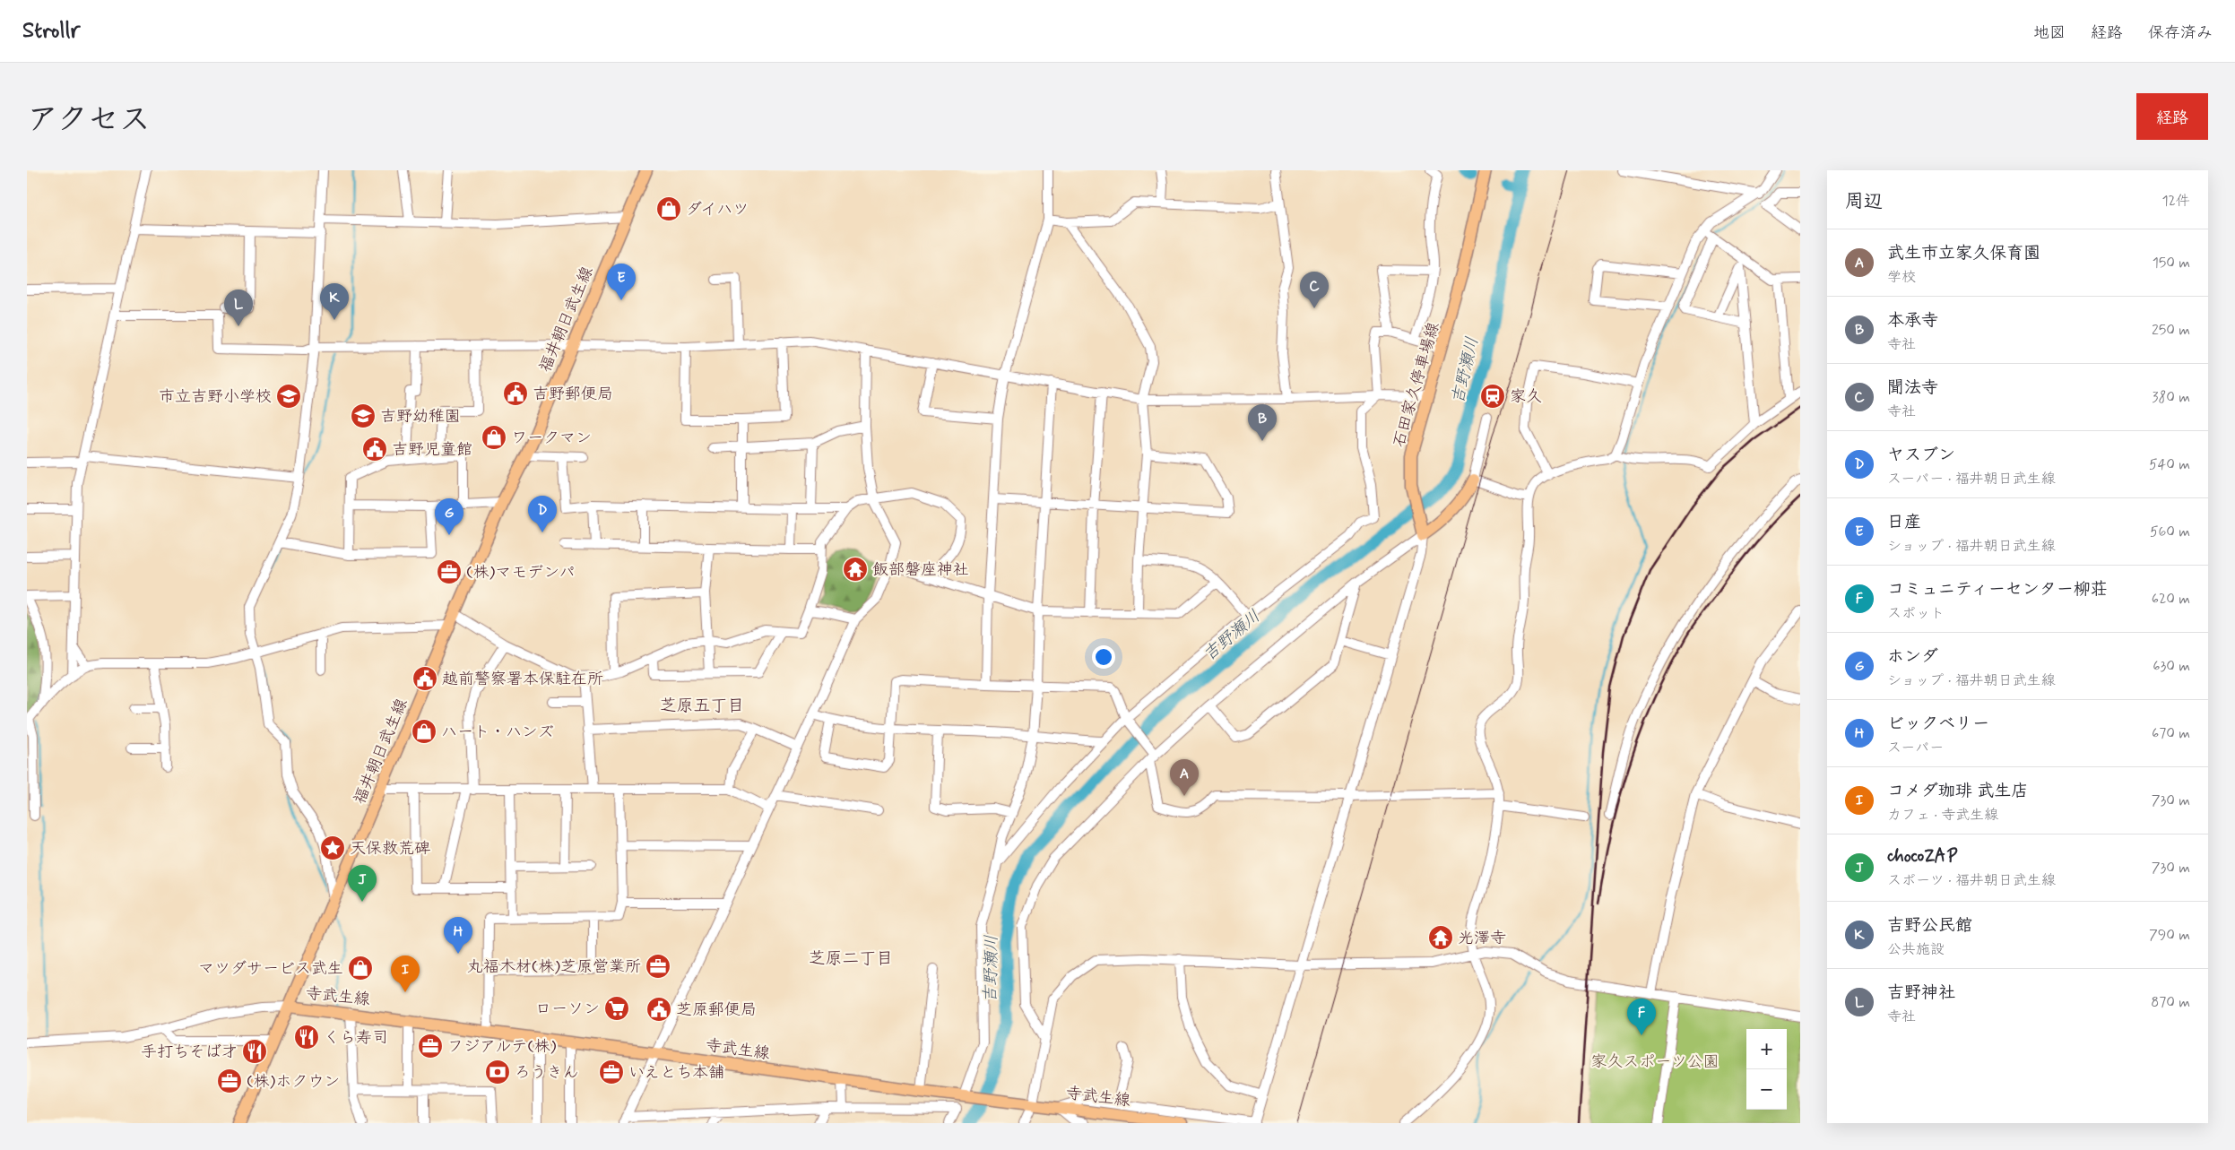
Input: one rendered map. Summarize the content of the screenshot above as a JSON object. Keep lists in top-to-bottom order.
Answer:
{
  "streets": {
    "main road": ["福井朝日武生線", "石田家久停車場線", "寺武生線"]
  },
  "crossings": [
    ["福井朝日武生線", "寺武生線"]
  ],
  "districts": ["芝原五丁目", "芝原二丁目"],
  "water": ["吉野瀬川"],
  "parks": ["家久スポーツ公園"],
  "places": {
    "shop": [
      "ダイハツ",
      "ワークマン",
      "ハート・ハンズ",
      "マツダサービス武生"
    ],
    "public building": [
      "吉野郵便局",
      "吉野児童館",
      "越前警察署本保駐在所",
      "芝原郵便局"
    ],
    "school or university": ["市立吉野小学校", "吉野幼稚園"],
    "station": ["家久"],
    "temple": ["飯部磐座神社", "光澤寺"],
    "office": [
      "(株)マモデンパ",
      "丸福木材(株)芝原営業所",
      "フジアルテ(株)",
      "いえとち本舗",
      "(株)ホクウン"
    ],
    "place": ["天保救荒碑"],
    "supermarket": ["ローソン"],
    "restaurant": ["くら寿司", "手打ちそば才"],
    "bank": ["ろうきん"]
  },
  "page": {
    "header": "Strollr",
    "nav": ["地図", "経路", "保存済み"],
    "title": "アクセス",
    "buttons": "経路",
    "heading": ["周辺", "12件"],
    "list": [
      {
        "mark": "A",
        "name": "武生市立家久保育園",
        "note": "学校",
        "value": "150 m"
      },
      {
        "mark": "B",
        "name": "本承寺",
        "note": "寺社",
        "value": "250 m"
      },
      {
        "mark": "C",
        "name": "聞法寺",
        "note": "寺社",
        "value": "380 m"
      },
      {
        "mark": "D",
        "name": "ヤスブン",
        "note": "スーパー · 福井朝日武生線",
        "value": "540 m"
      },
      {
        "mark": "E",
        "name": "日産",
        "note": "ショップ · 福井朝日武生線",
        "value": "560 m"
      },
      {
        "mark": "F",
        "name": "コミュニティーセンター柳荘",
        "note": "スポット",
        "value": "620 m"
      },
      {
        "mark": "G",
        "name": "ホンダ",
        "note": "ショップ · 福井朝日武生線",
        "value": "630 m"
      },
      {
        "mark": "H",
        "name": "ビックベリー",
        "note": "スーパー",
        "value": "670 m"
      },
      {
        "mark": "I",
        "name": "コメダ珈琲 武生店",
        "note": "カフェ · 寺武生線",
        "value": "730 m"
      },
      {
        "mark": "J",
        "name": "chocoZAP",
        "note": "スポーツ · 福井朝日武生線",
        "value": "730 m"
      },
      {
        "mark": "K",
        "name": "吉野公民館",
        "note": "公共施設",
        "value": "790 m"
      },
      {
        "mark": "L",
        "name": "吉野神社",
        "note": "寺社",
        "value": "870 m"
      }
    ],
    "pins": [
      "E",
      "C",
      "K",
      "L",
      "B",
      "D",
      "G",
      "A",
      "J",
      "H",
      "I",
      "F"
    ],
    "map_buttons": ["+", "−"]
  }
}
